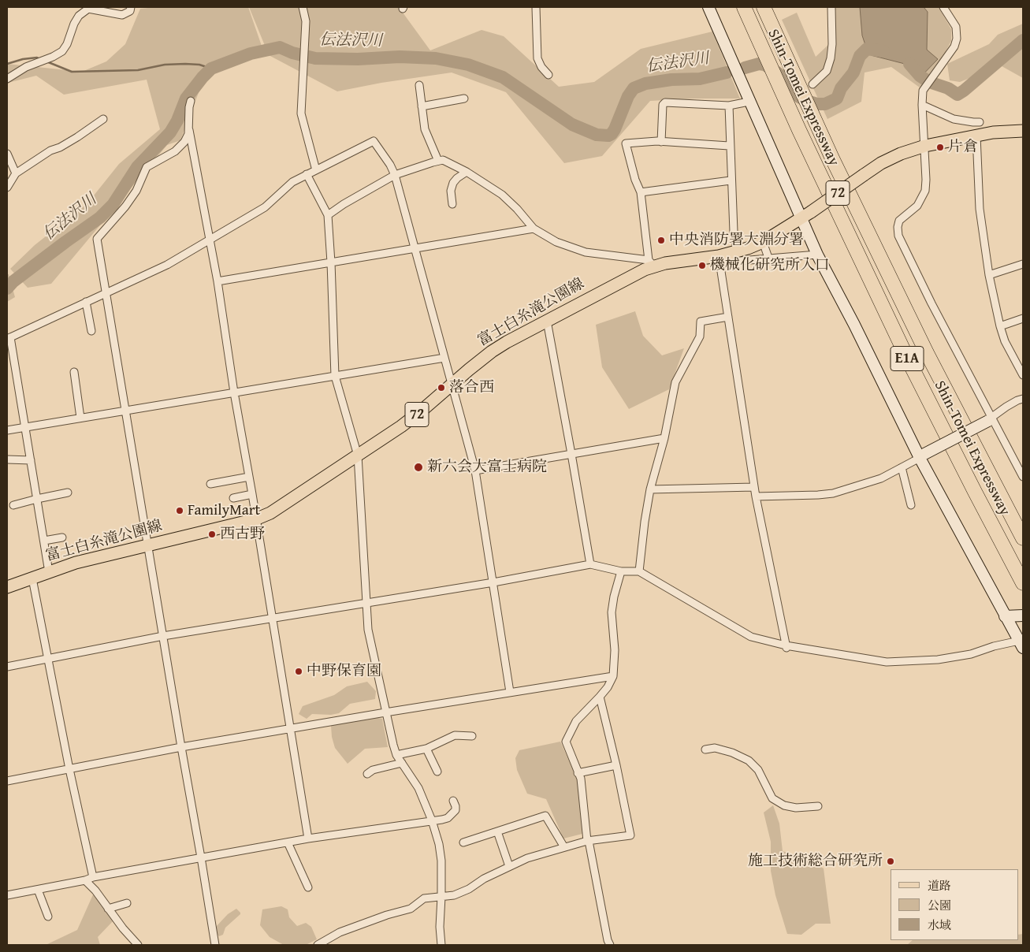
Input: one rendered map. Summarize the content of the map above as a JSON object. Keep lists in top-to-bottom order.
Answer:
{
  "streets": {
    "highway": ["Shin-Tomei Expressway", "E1A"],
    "main road": ["72", "富士白糸滝公園線"]
  },
  "water": ["伝法沢川"],
  "places": [
    "片倉",
    "中央消防署大淵分署",
    "機械化研究所入口",
    "落合西",
    "新六会大富士病院",
    "FamilyMart",
    "西古野",
    "中野保育園",
    "施工技術総合研究所"
  ],
  "legend": ["道路", "公園", "水域"]
}
